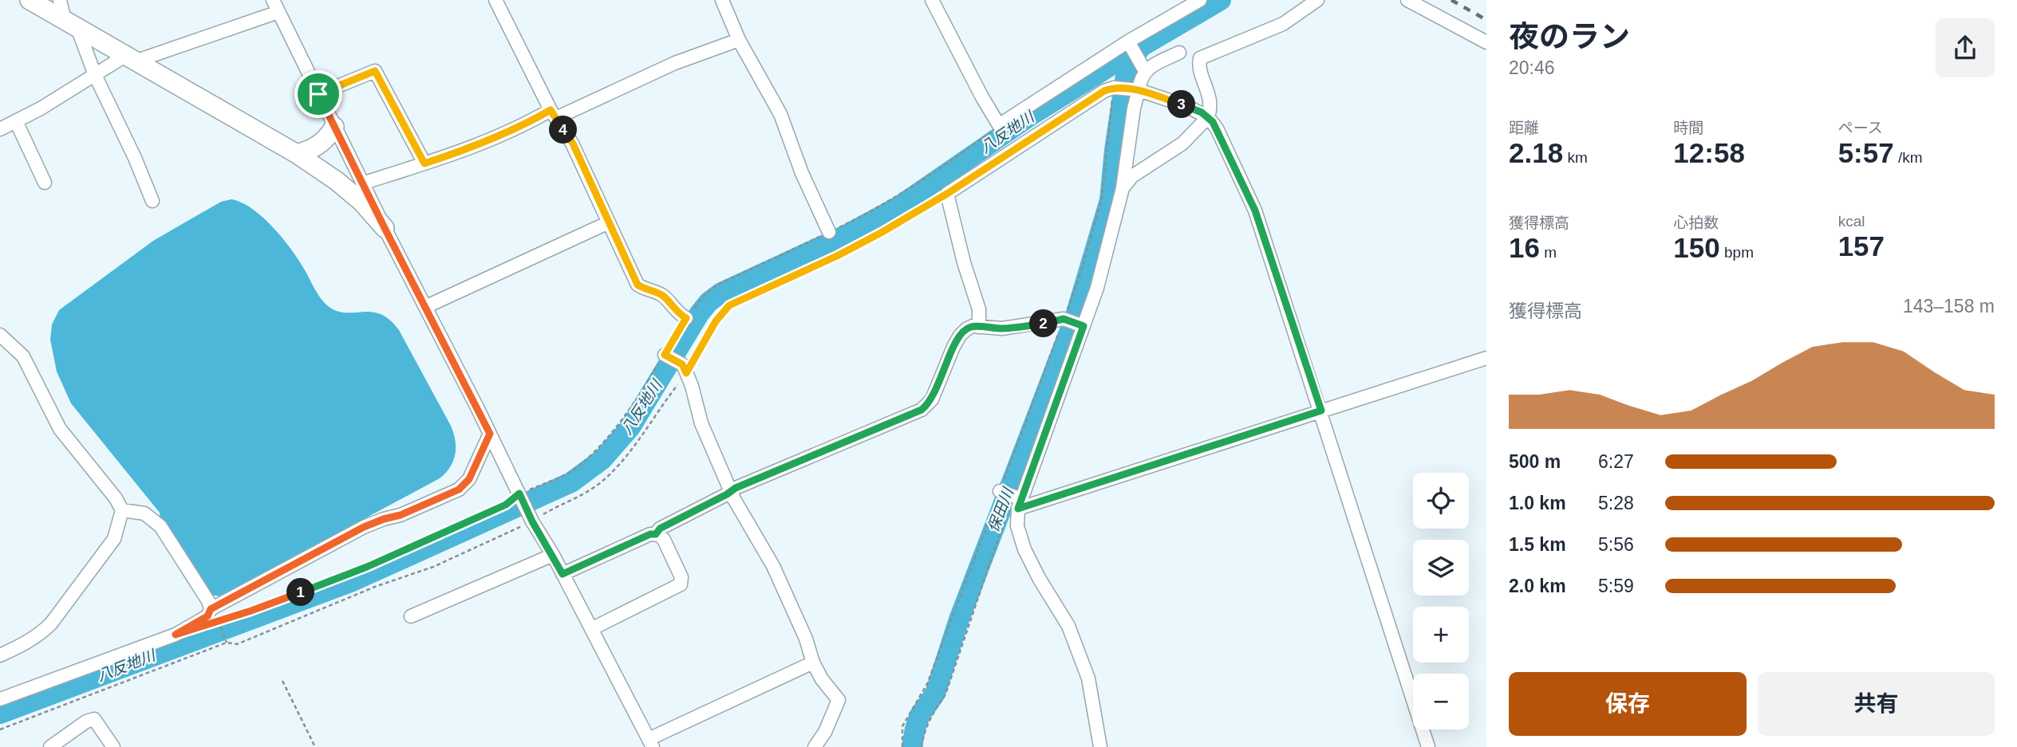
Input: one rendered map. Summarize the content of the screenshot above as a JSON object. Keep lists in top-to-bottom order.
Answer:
{
  "water": ["八反地川", "保田川"],
  "page": {
    "heading": ["夜のラン", "20:46"],
    "pins": [
      "3",
      "4",
      "2",
      "1"
    ],
    "stats": [
      ["距離", "2.18 km"],
      ["時間", "12:58"],
      ["ペース", "5:57 /km"],
      ["獲得標高", "16 m"],
      ["心拍数", "150 bpm"],
      ["kcal", "157"]
    ],
    "chart": ["獲得標高", "143–158 m"],
    "list": [
      {
        "name": "500 m",
        "note": "6:27"
      },
      {
        "name": "1.0 km",
        "note": "5:28"
      },
      {
        "name": "1.5 km",
        "note": "5:56"
      },
      {
        "name": "2.0 km",
        "note": "5:59"
      }
    ],
    "map_buttons": ["+", "−"],
    "buttons": ["保存", "共有"]
  }
}
